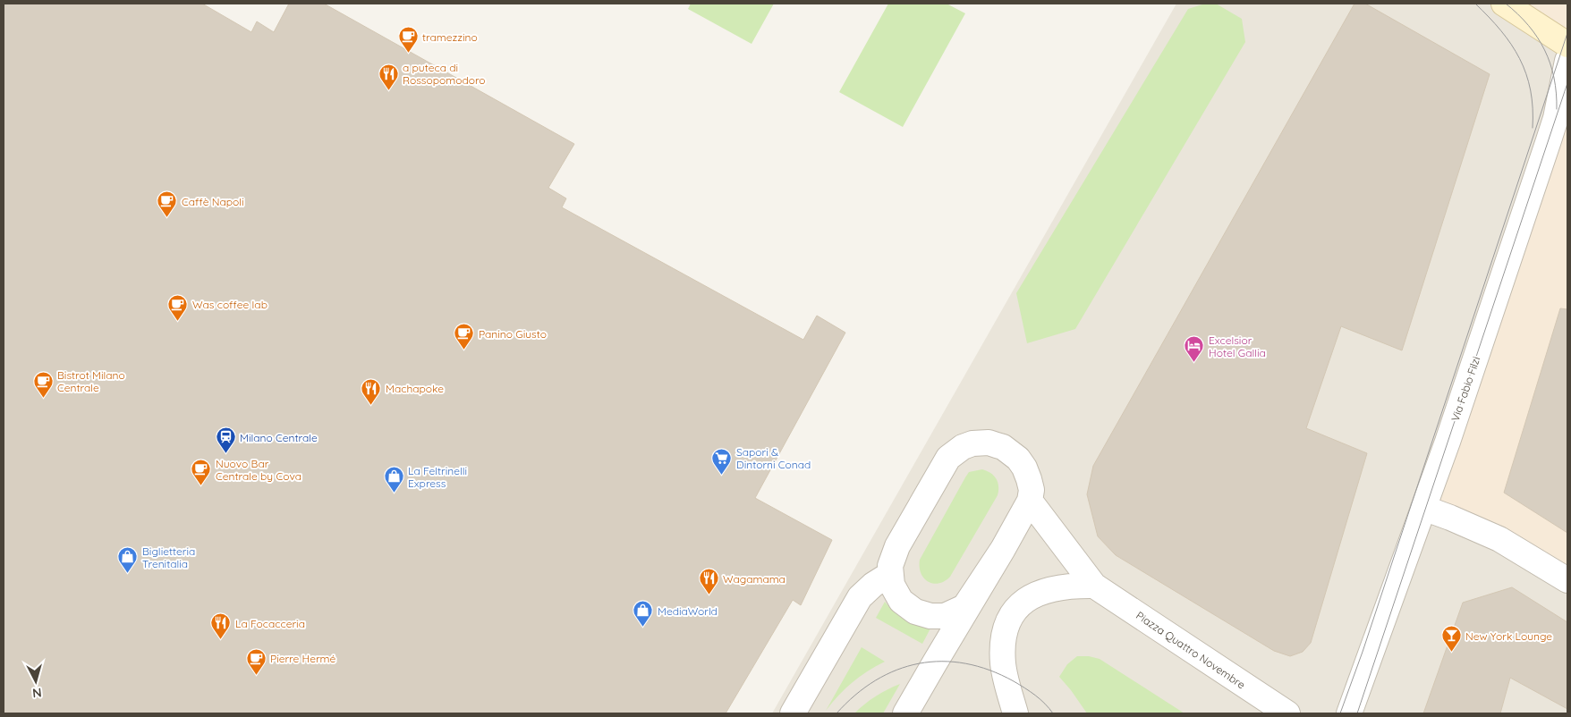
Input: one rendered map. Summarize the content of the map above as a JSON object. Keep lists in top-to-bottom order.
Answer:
{
  "streets": {
    "street": ["Via Fabio Filzi", "Piazza Quattro Novembre"]
  },
  "places": {
    "cafe": [
      "tramezzino",
      "Caffè Napoli",
      "Was coffee lab",
      "Panino Giusto",
      "Bistrot Milano Centrale",
      "Nuovo Bar Centrale by Cova",
      "Pierre Hermé"
    ],
    "restaurant": [
      "a puteca di Rossopomodoro",
      "Machapoke",
      "Wagamama",
      "La Focacceria"
    ],
    "hotel": ["Excelsior Hotel Gallia"],
    "station": ["Milano Centrale"],
    "supermarket": ["Sapori & Dintorni Conad"],
    "shop": ["La Feltrinelli Express", "Biglietteria Trenitalia", "MediaWorld"],
    "bar": ["New York Lounge"]
  },
  "north": "bottom"
}
